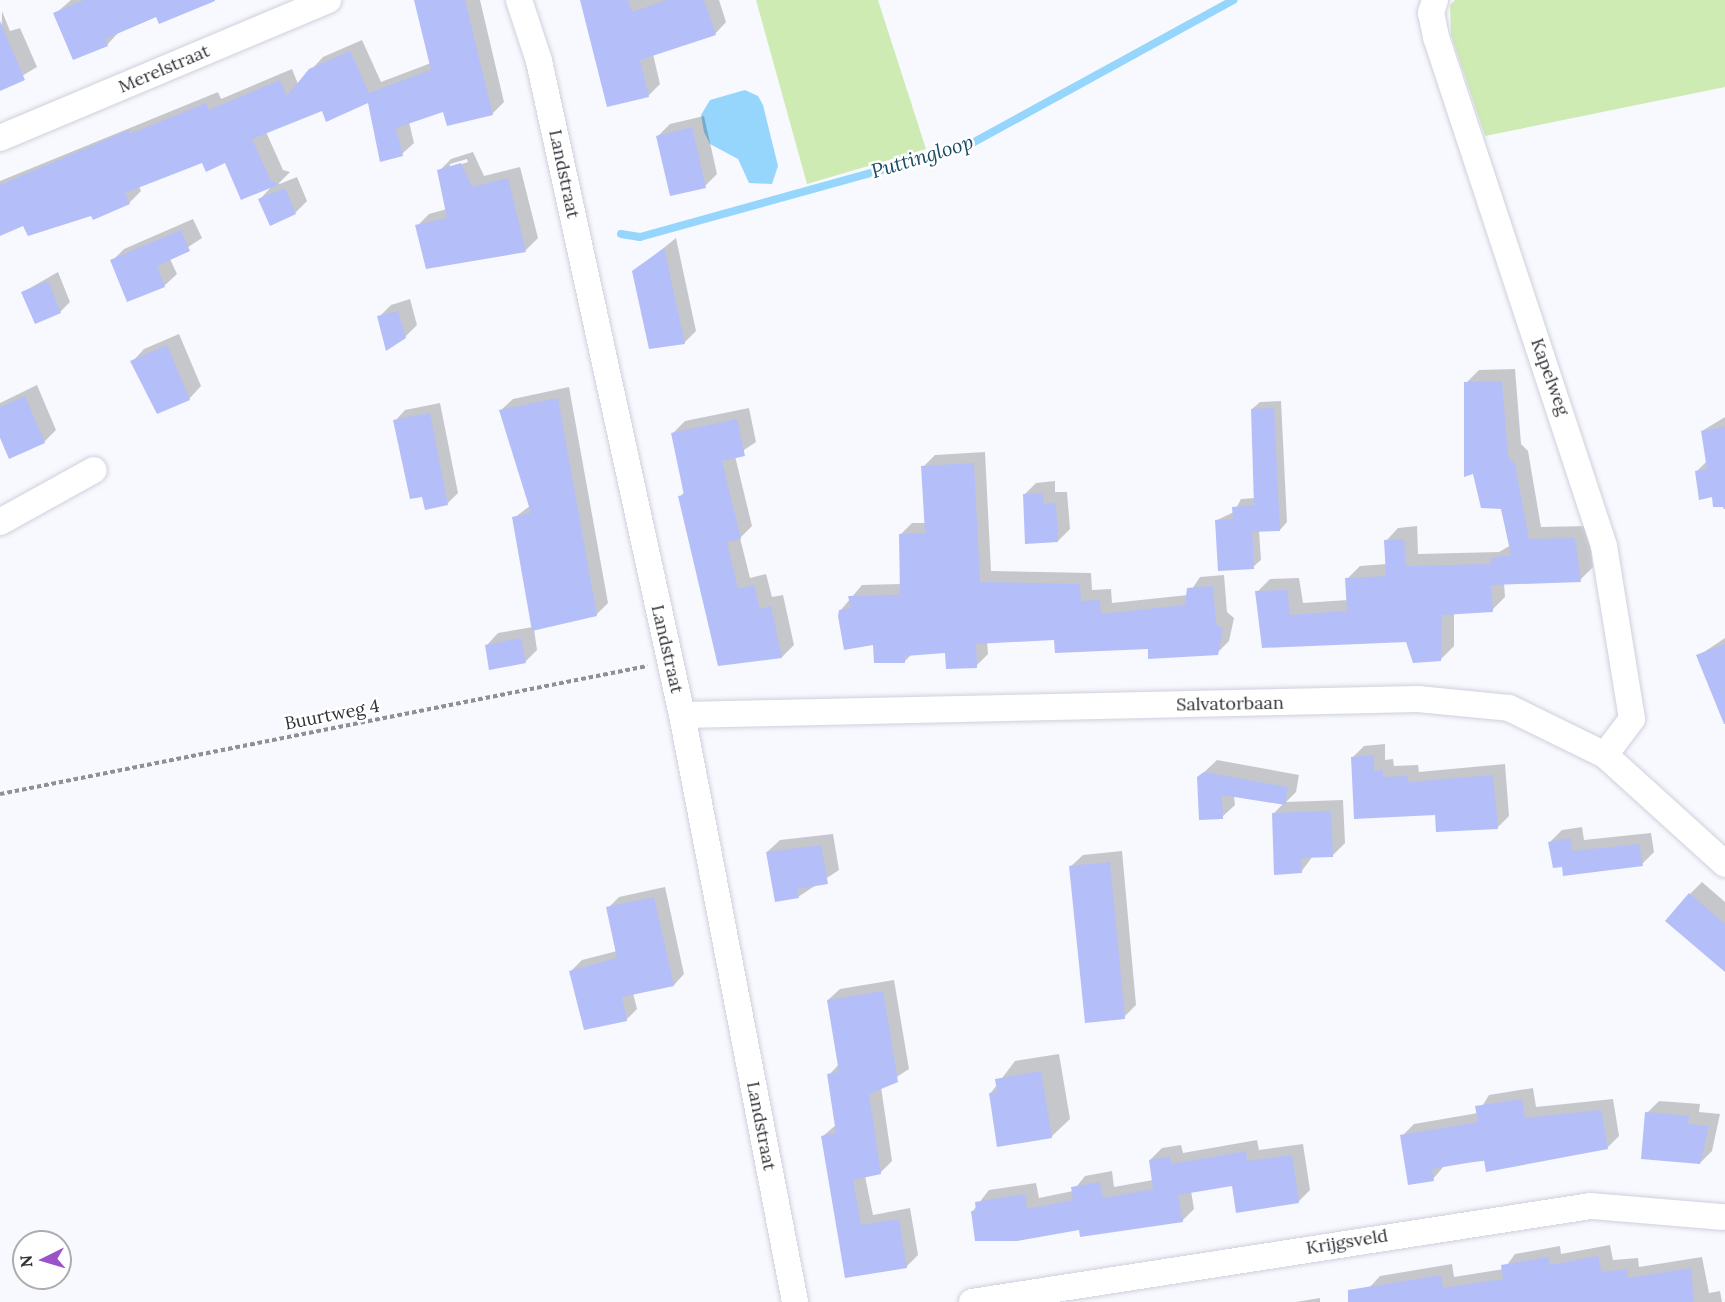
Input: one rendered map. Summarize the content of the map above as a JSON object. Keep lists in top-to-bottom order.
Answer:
{
  "streets": {
    "street": [
      "Merelstraat",
      "Landstraat",
      "Kapelweg",
      "Salvatorbaan",
      "Krijgsveld"
    ],
    "path": ["Buurtweg 4"]
  },
  "crossings": [
    ["Landstraat", "Salvatorbaan"],
    ["Landstraat", "Buurtweg 4"],
    ["Kapelweg", "Salvatorbaan"]
  ],
  "water": ["Puttingloop"],
  "north": "left"
}
